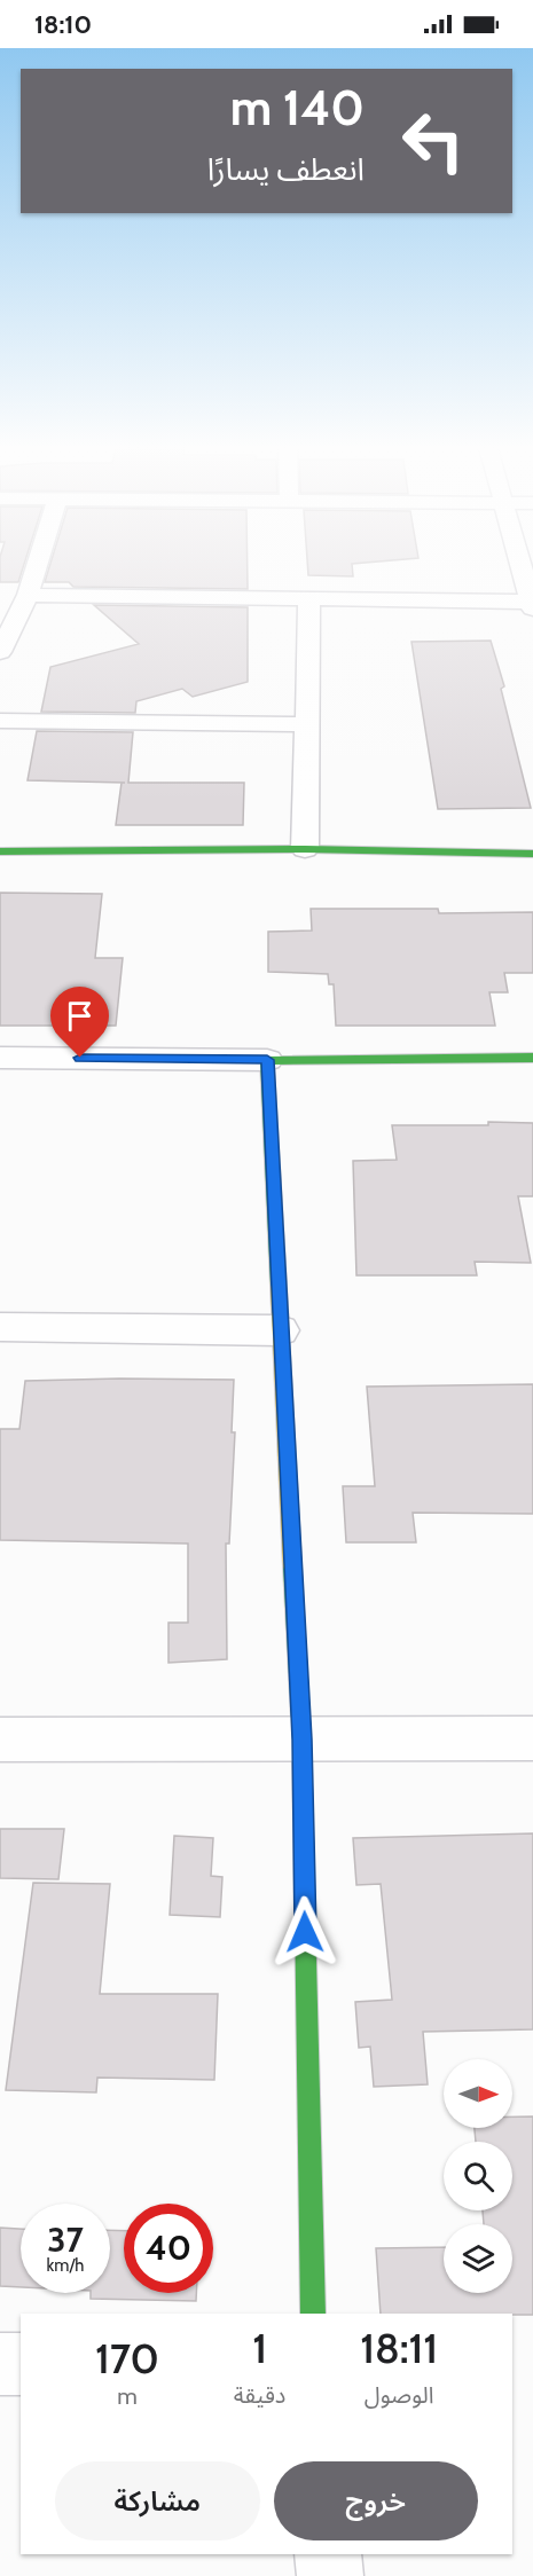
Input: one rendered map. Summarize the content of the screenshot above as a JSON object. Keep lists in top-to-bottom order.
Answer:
{
  "north": "right",
  "page": {
    "status": "18:10",
    "turn": ["140 m", "انعطف يسارًا"],
    "speed": "37 km/h",
    "limit": "40",
    "eta": [
      "18:11",
      "الوصول",
      "1",
      "دقيقة",
      "170",
      "m"
    ],
    "buttons": ["خروج", "مشاركة"]
  }
}
